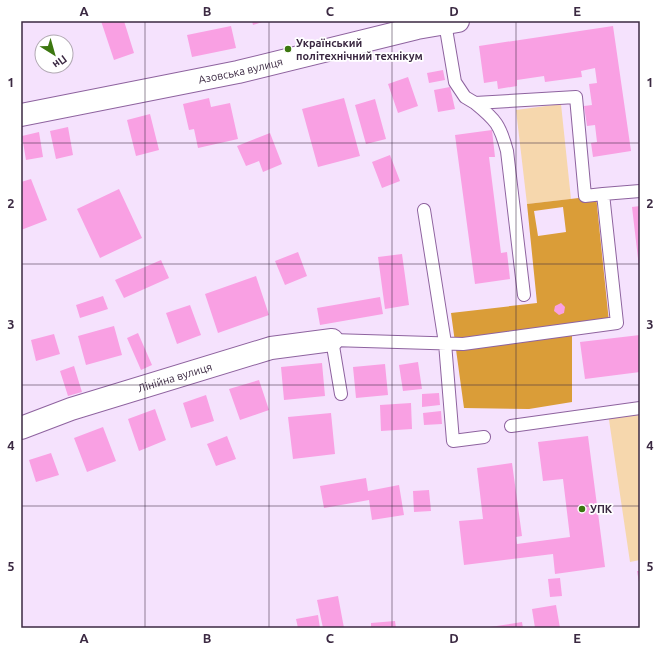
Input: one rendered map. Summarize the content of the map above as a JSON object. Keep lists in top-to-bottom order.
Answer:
{
  "streets": {
    "street": ["Азовська вулиця", "Лінійна вулиця"]
  },
  "places": ["Український політехнічний технікум", "УПК"],
  "north": "bottom right",
  "grid": {
    "columns": [
      "A",
      "B",
      "C",
      "D",
      "E"
    ],
    "rows": [
      "1",
      "2",
      "3",
      "4",
      "5"
    ]
  }
}
